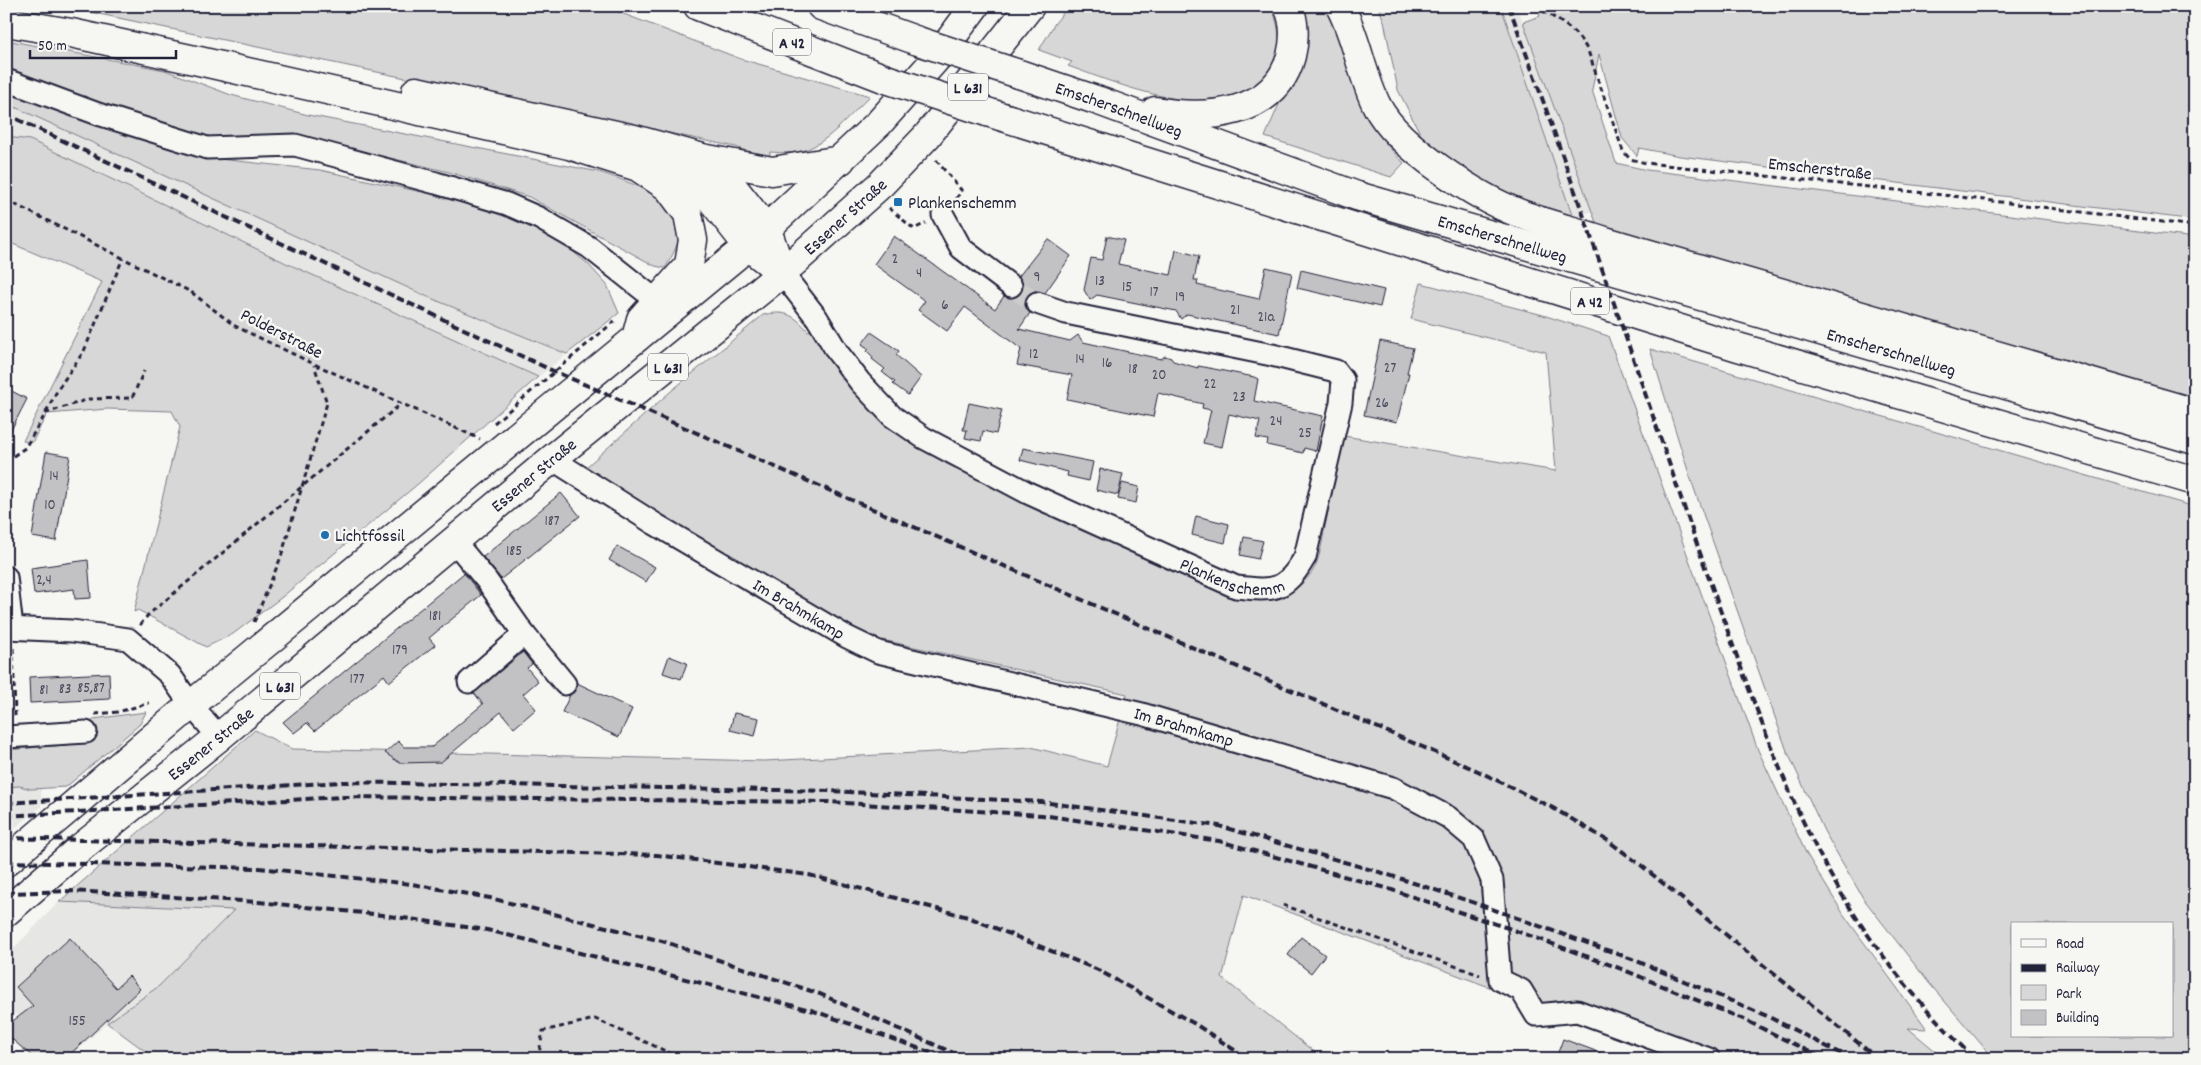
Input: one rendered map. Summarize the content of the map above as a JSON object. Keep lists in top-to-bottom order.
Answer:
{
  "streets": {
    "main road": [
      "A 42",
      "L 631",
      "Emscherschnellweg",
      "Essener Straße"
    ],
    "street": ["Plankenschemm", "Im Brahmkamp"],
    "path": ["Emscherstraße", "Polderstraße"]
  },
  "crossings": [
    ["L 631", "Polderstraße"],
    ["Essener Straße", "Plankenschemm"],
    ["Essener Straße", "Im Brahmkamp"]
  ],
  "places": {
    "transit": ["Plankenschemm"],
    "other": ["Lichtfossil"]
  },
  "house_numbers": [
    "2",
    "4",
    "9",
    "13",
    "15",
    "17",
    "19",
    "6",
    "21",
    "21a",
    "12",
    "14",
    "16",
    "27",
    "18",
    "20",
    "22",
    "23",
    "26",
    "24",
    "25",
    "14",
    "10",
    "187",
    "185",
    "2,4",
    "181",
    "179",
    "177",
    "85,87",
    "83",
    "81",
    "155"
  ],
  "legend": [
    "Road",
    "Railway",
    "Park",
    "Building"
  ],
  "scale_bar": "50 m"
}
